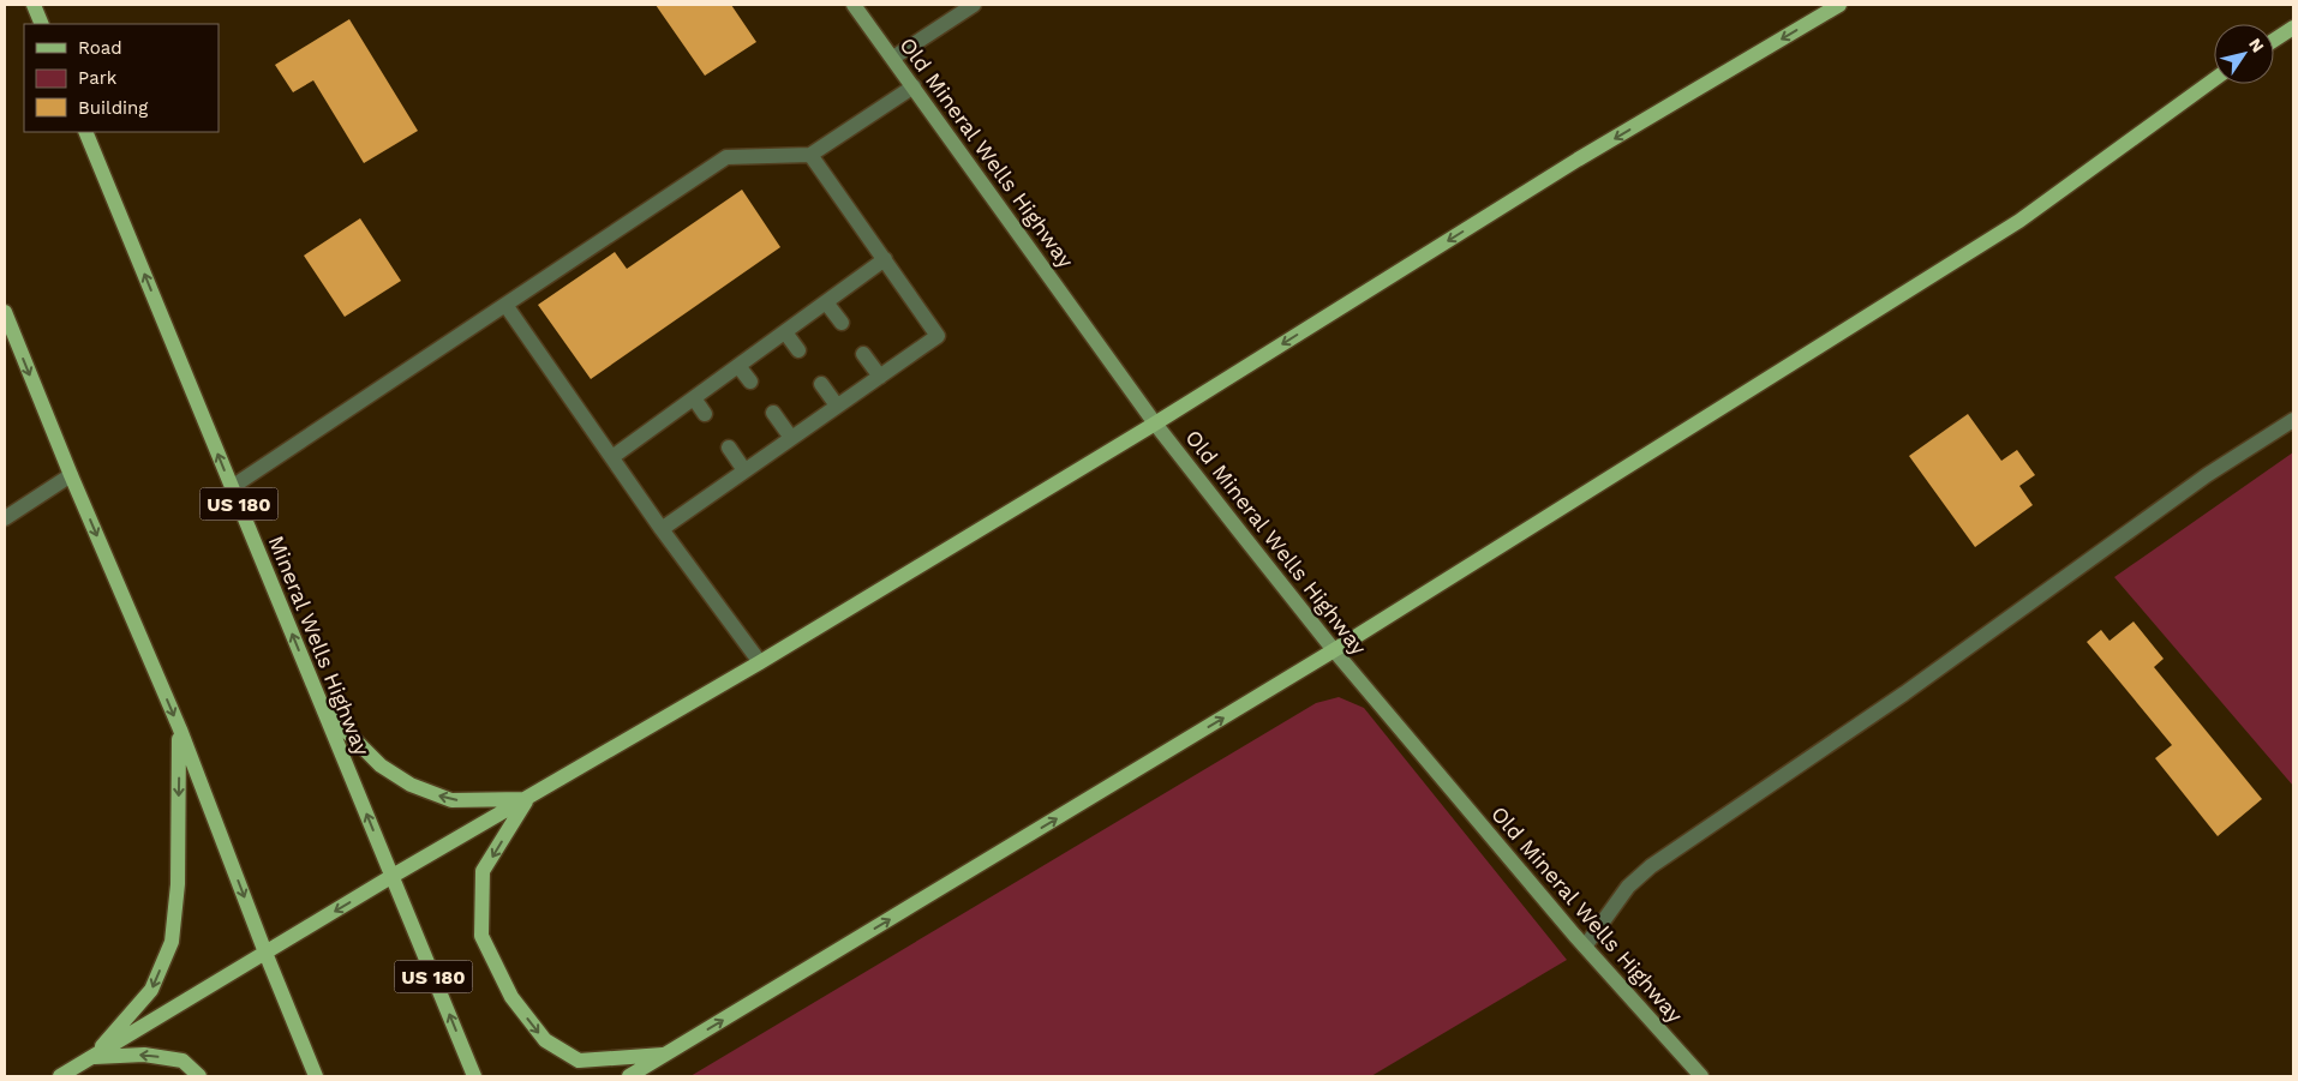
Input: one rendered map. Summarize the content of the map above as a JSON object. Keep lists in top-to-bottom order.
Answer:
{
  "streets": {
    "main road": ["US 180", "Mineral Wells Highway"],
    "street": ["Old Mineral Wells Highway"]
  },
  "one_way": ["Mineral Wells Highway"],
  "legend": ["Road", "Park", "Building"],
  "north": "top right"
}
